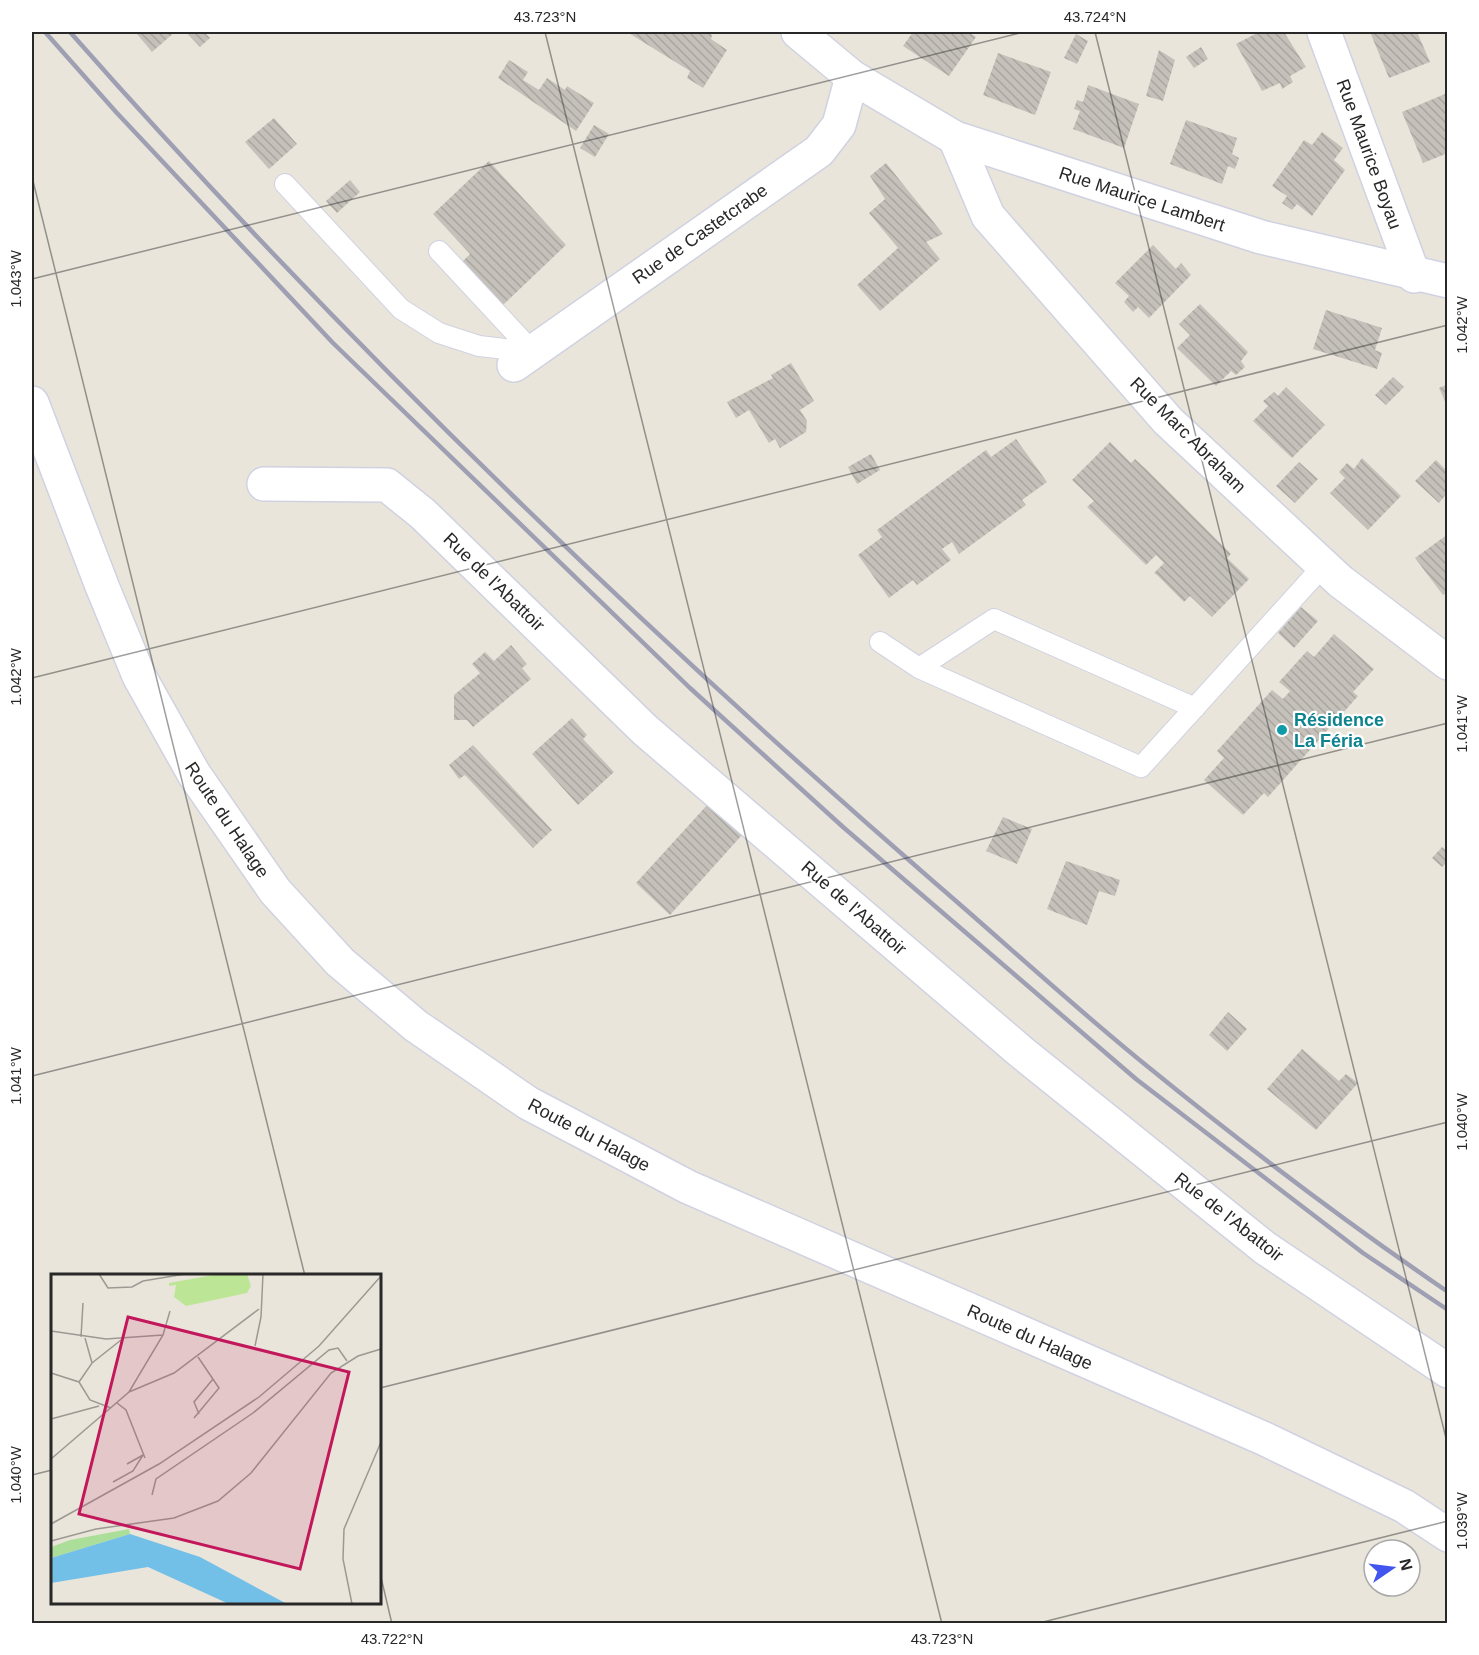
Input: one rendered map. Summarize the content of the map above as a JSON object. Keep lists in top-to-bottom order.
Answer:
{
  "streets": {
    "street": [
      "Rue Maurice Boyau",
      "Rue Maurice Lambert",
      "Rue de Castetcrabe",
      "Rue Marc Abraham",
      "Rue de l'Abattoir",
      "Route du Halage"
    ]
  },
  "crossings": [
    ["Rue Maurice Boyau", "Rue Maurice Lambert"],
    ["Rue Maurice Lambert", "Rue de Castetcrabe"],
    ["Rue Maurice Lambert", "Rue Marc Abraham"]
  ],
  "places": ["Résidence La Féria"],
  "north": "right",
  "coordinates": [
    "43.723°N",
    "43.724°N",
    "1.043°W",
    "1.042°W",
    "1.041°W",
    "1.040°W",
    "1.039°W",
    "43.722°N"
  ]
}
